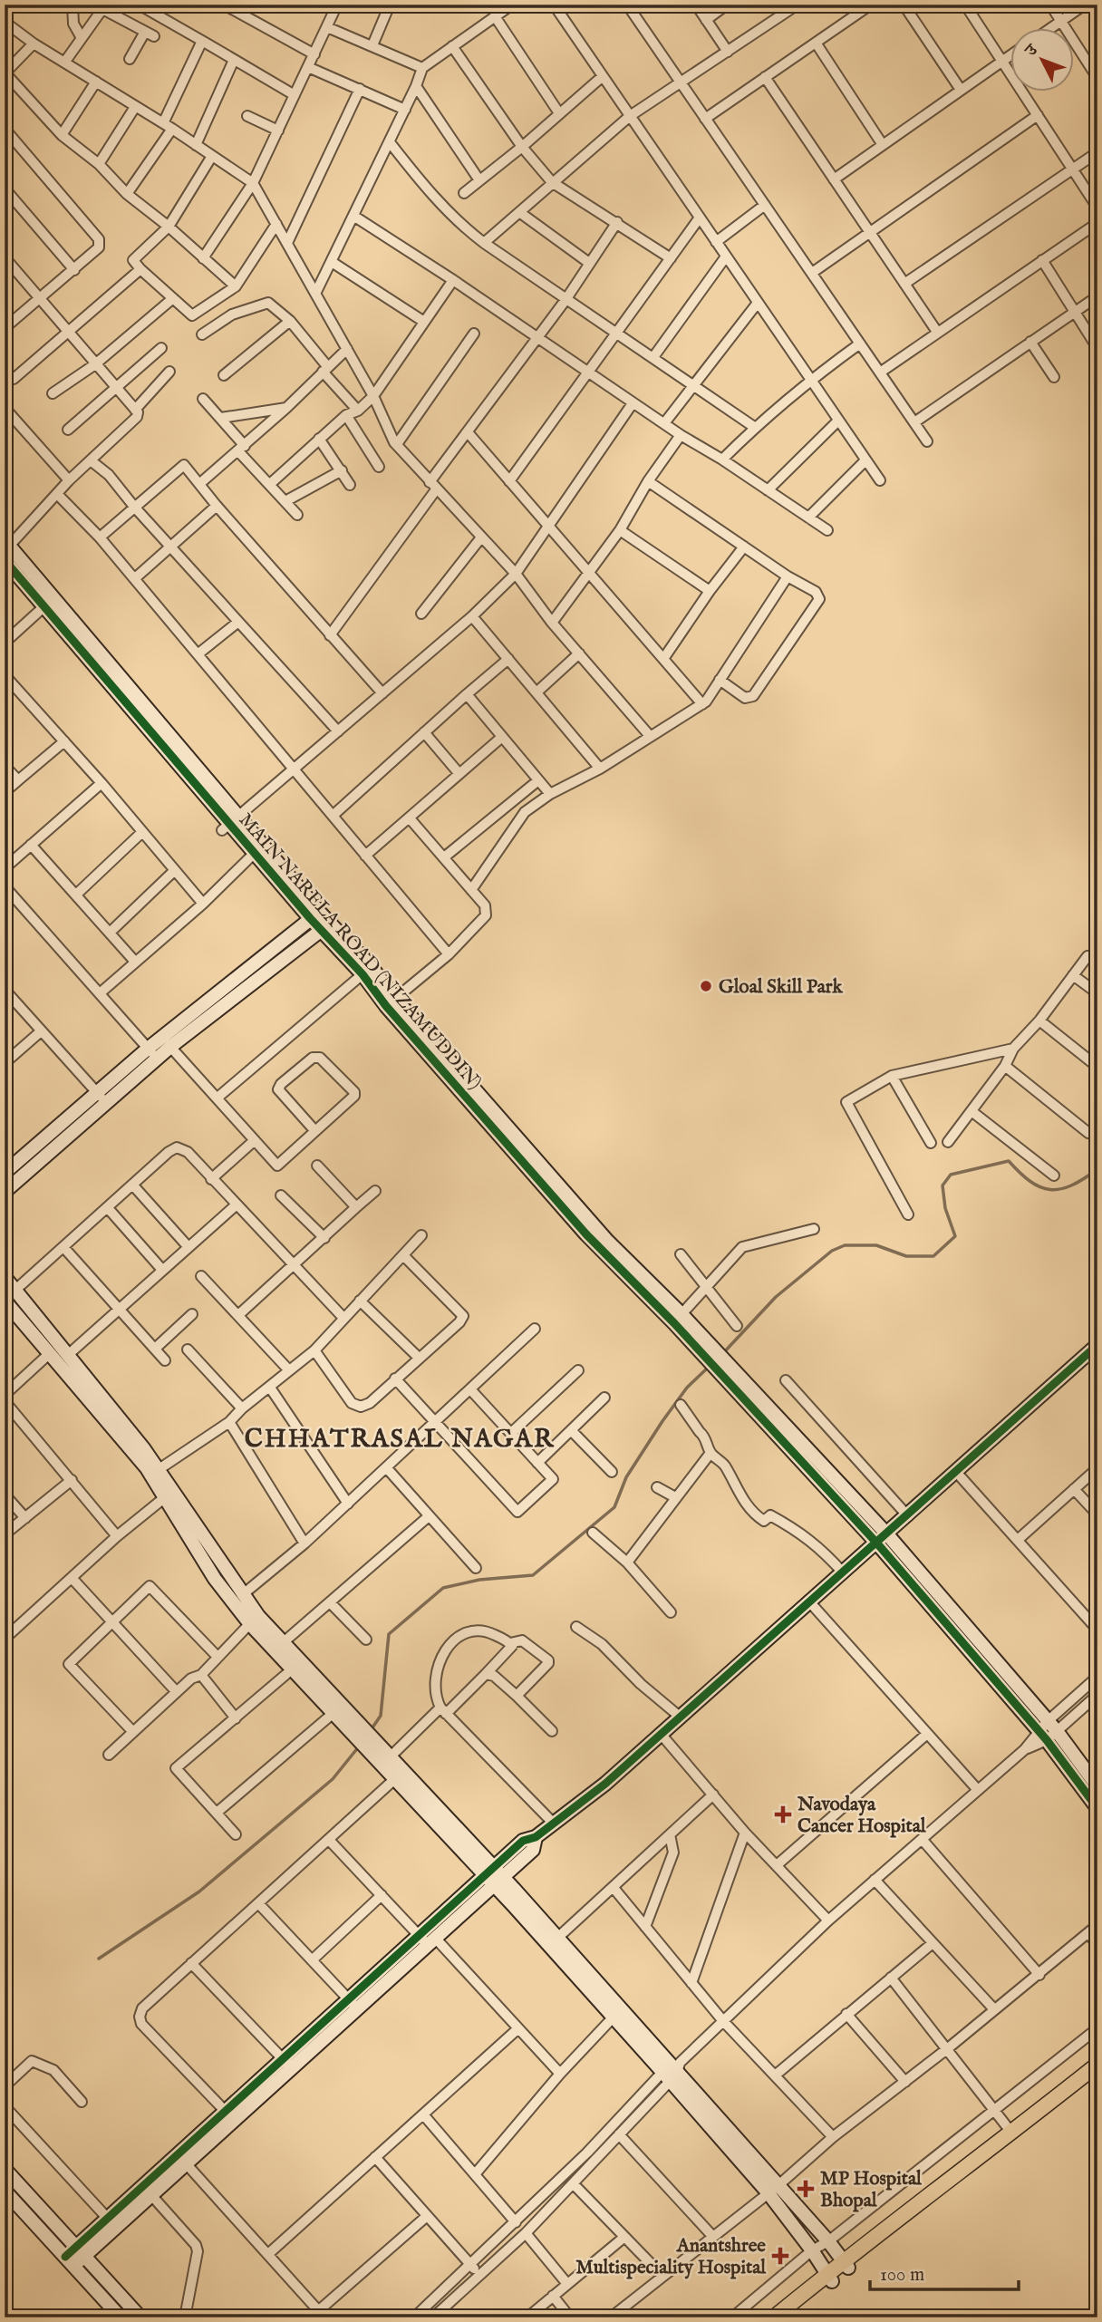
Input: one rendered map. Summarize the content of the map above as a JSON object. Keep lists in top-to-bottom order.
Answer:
{
  "streets": {
    "street": ["MAIN NARELA ROAD (NIZAMUDDIN)"]
  },
  "districts": ["CHHATRASAL NAGAR"],
  "places": {
    "other": ["Gloal Skill Park"],
    "health": ["Navodaya Cancer Hospital", "MP Hospital Bhopal", "Anantshree Multispeciality Hospital"]
  },
  "scale_bar": "100 m",
  "north": "top left"
}
